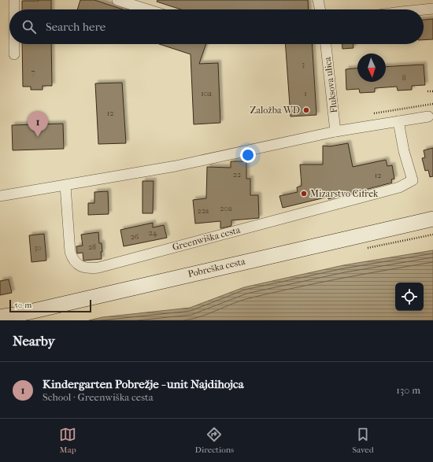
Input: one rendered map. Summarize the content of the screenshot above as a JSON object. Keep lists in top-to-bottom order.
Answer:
{
  "streets": {
    "street": ["Fluksova ulica", "Greenwiška cesta", "Pobreška cesta"]
  },
  "places": ["Založba WD", "Mizarstvo Cifrek"],
  "house_numbers": [
    "3",
    "7",
    "8",
    "10a",
    "1",
    "12",
    "22",
    "12",
    "20a",
    "22a",
    "24",
    "26",
    "28",
    "30"
  ],
  "scale_bar": "50 m",
  "north": "bottom",
  "page": {
    "search": "Search here",
    "pins": "1",
    "scale": "50 m",
    "heading": "Nearby",
    "list": [
      {
        "mark": "1",
        "name": "Kindergarten Pobrežje - unit Najdihojca",
        "note": "School · Greenwiška cesta",
        "value": "130 m"
      }
    ],
    "nav": ["Map", "Directions", "Saved"]
  }
}
